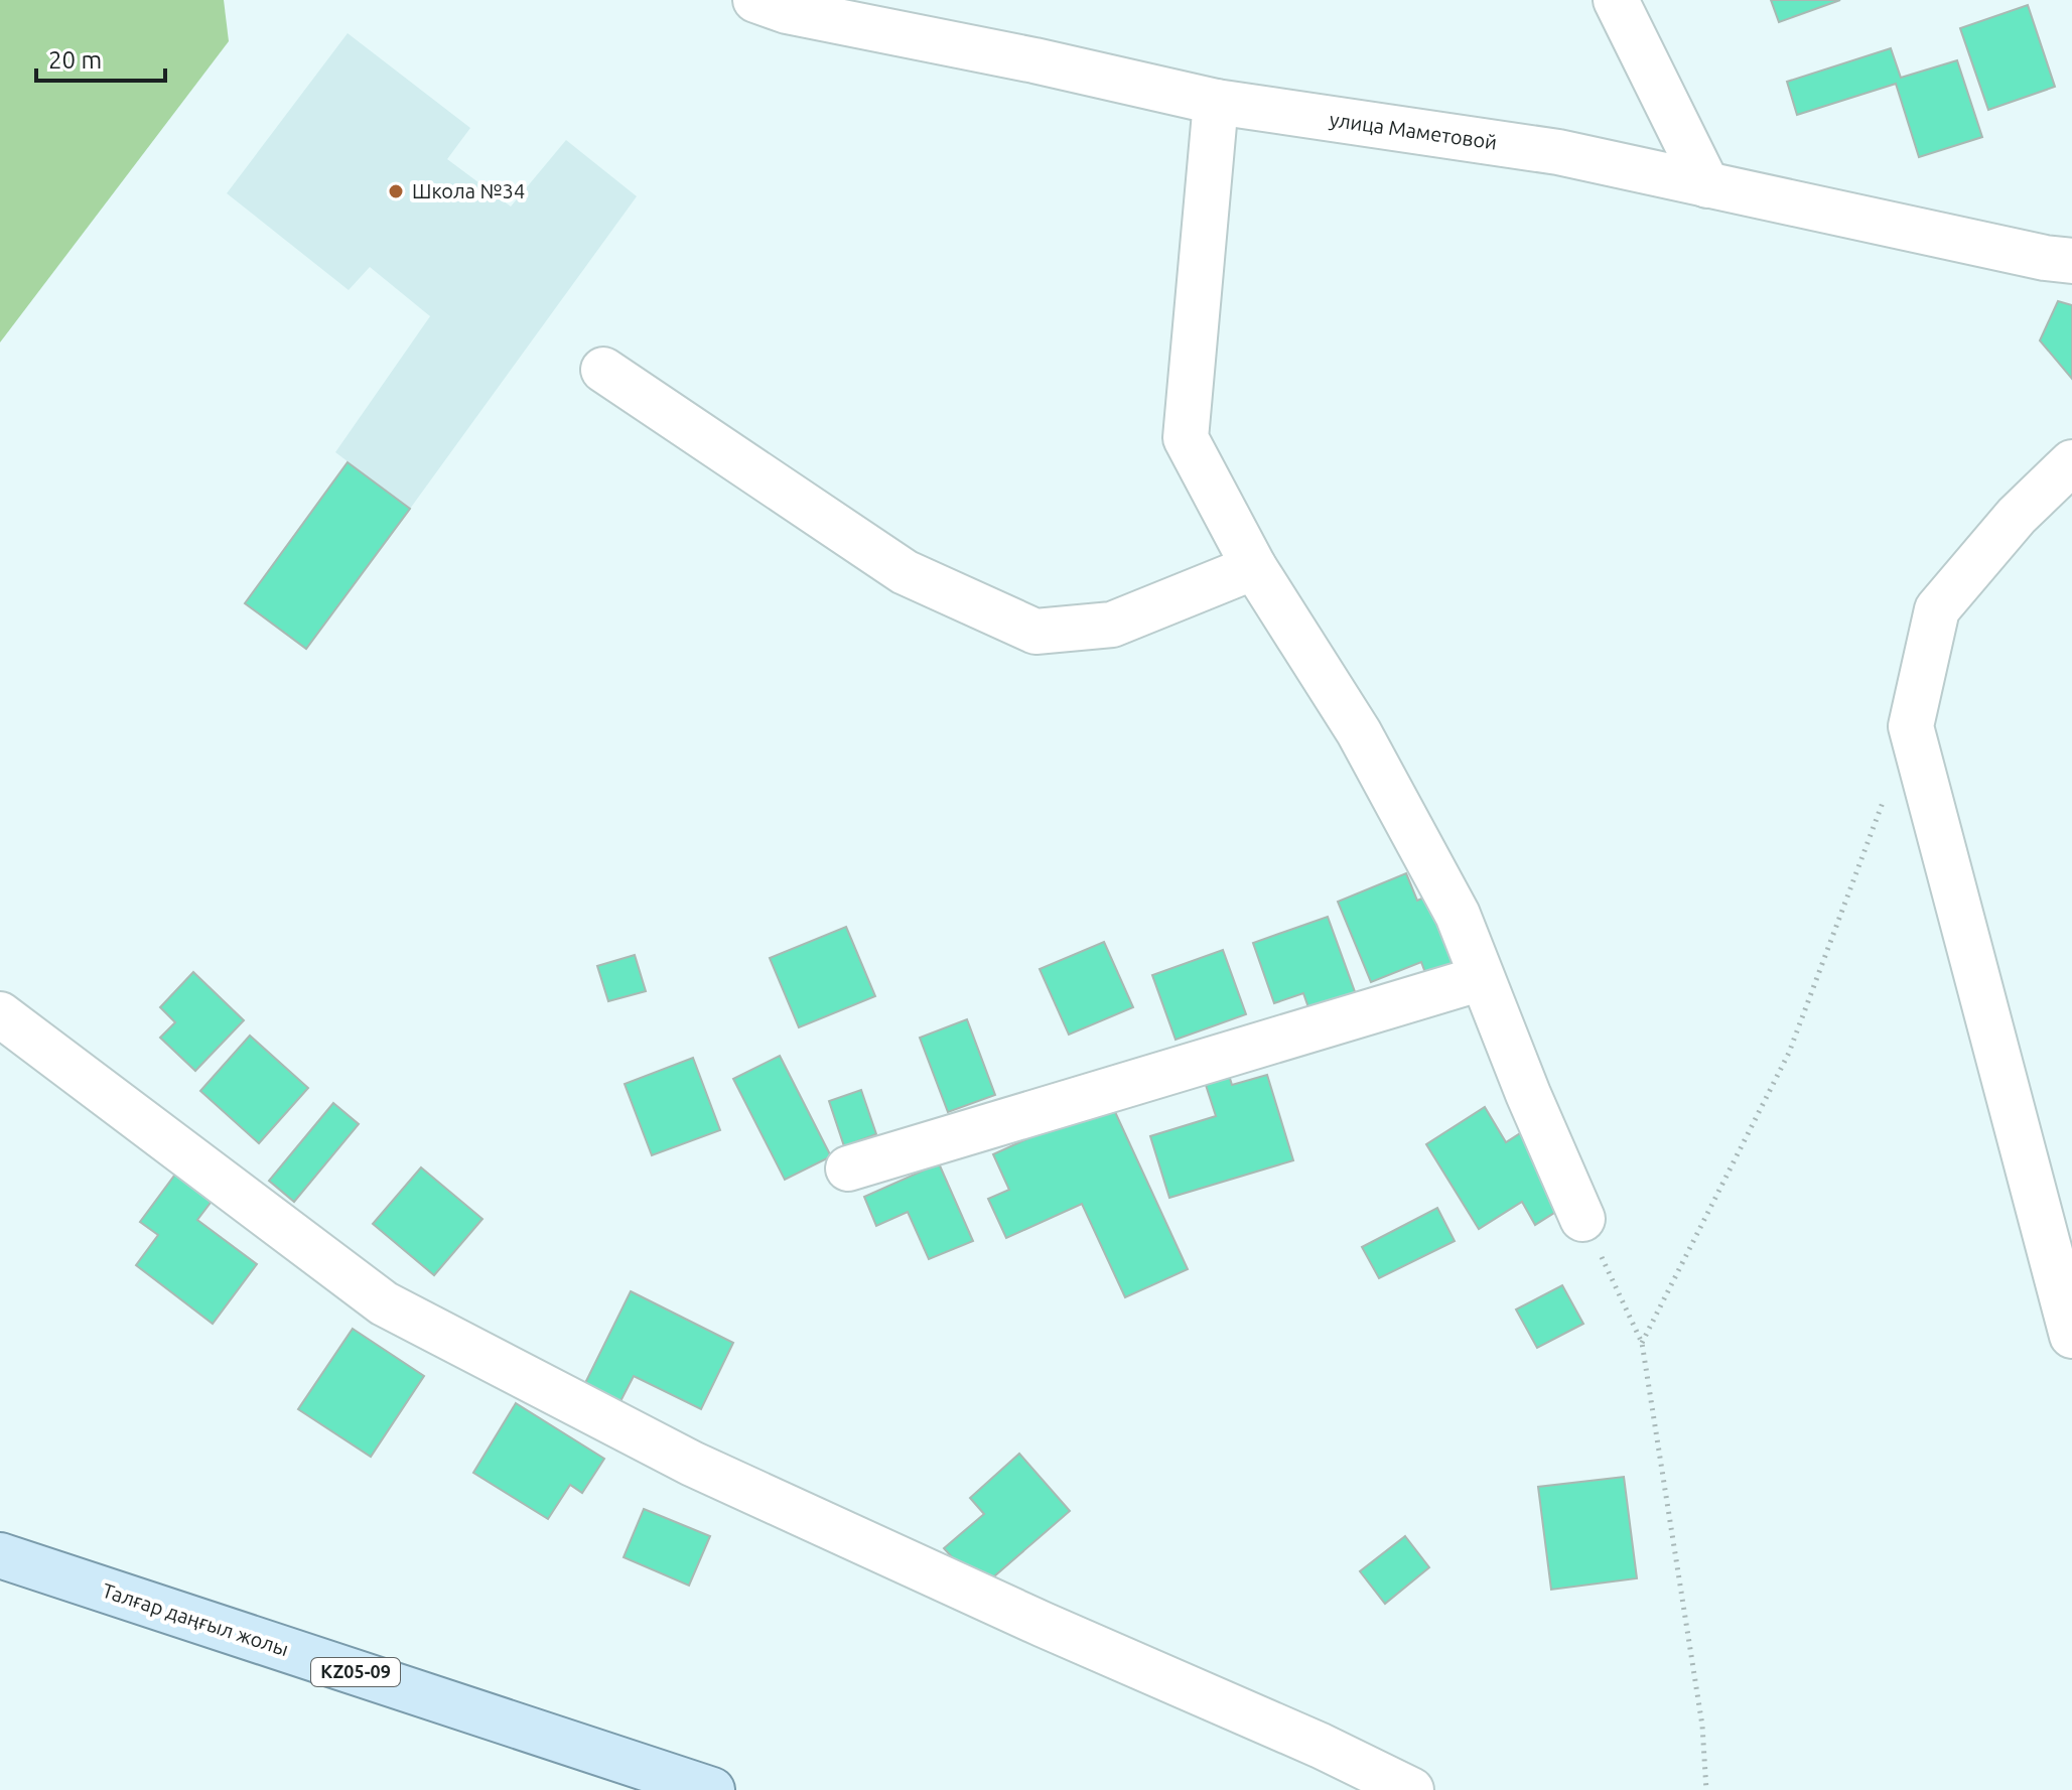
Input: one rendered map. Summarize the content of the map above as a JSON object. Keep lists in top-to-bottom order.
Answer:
{
  "streets": {
    "main road": ["Талғар даңғыл жолы", "KZ05-09"],
    "street": ["улица Маметовой"]
  },
  "places": ["Школа №34"],
  "scale_bar": "20 m"
}
